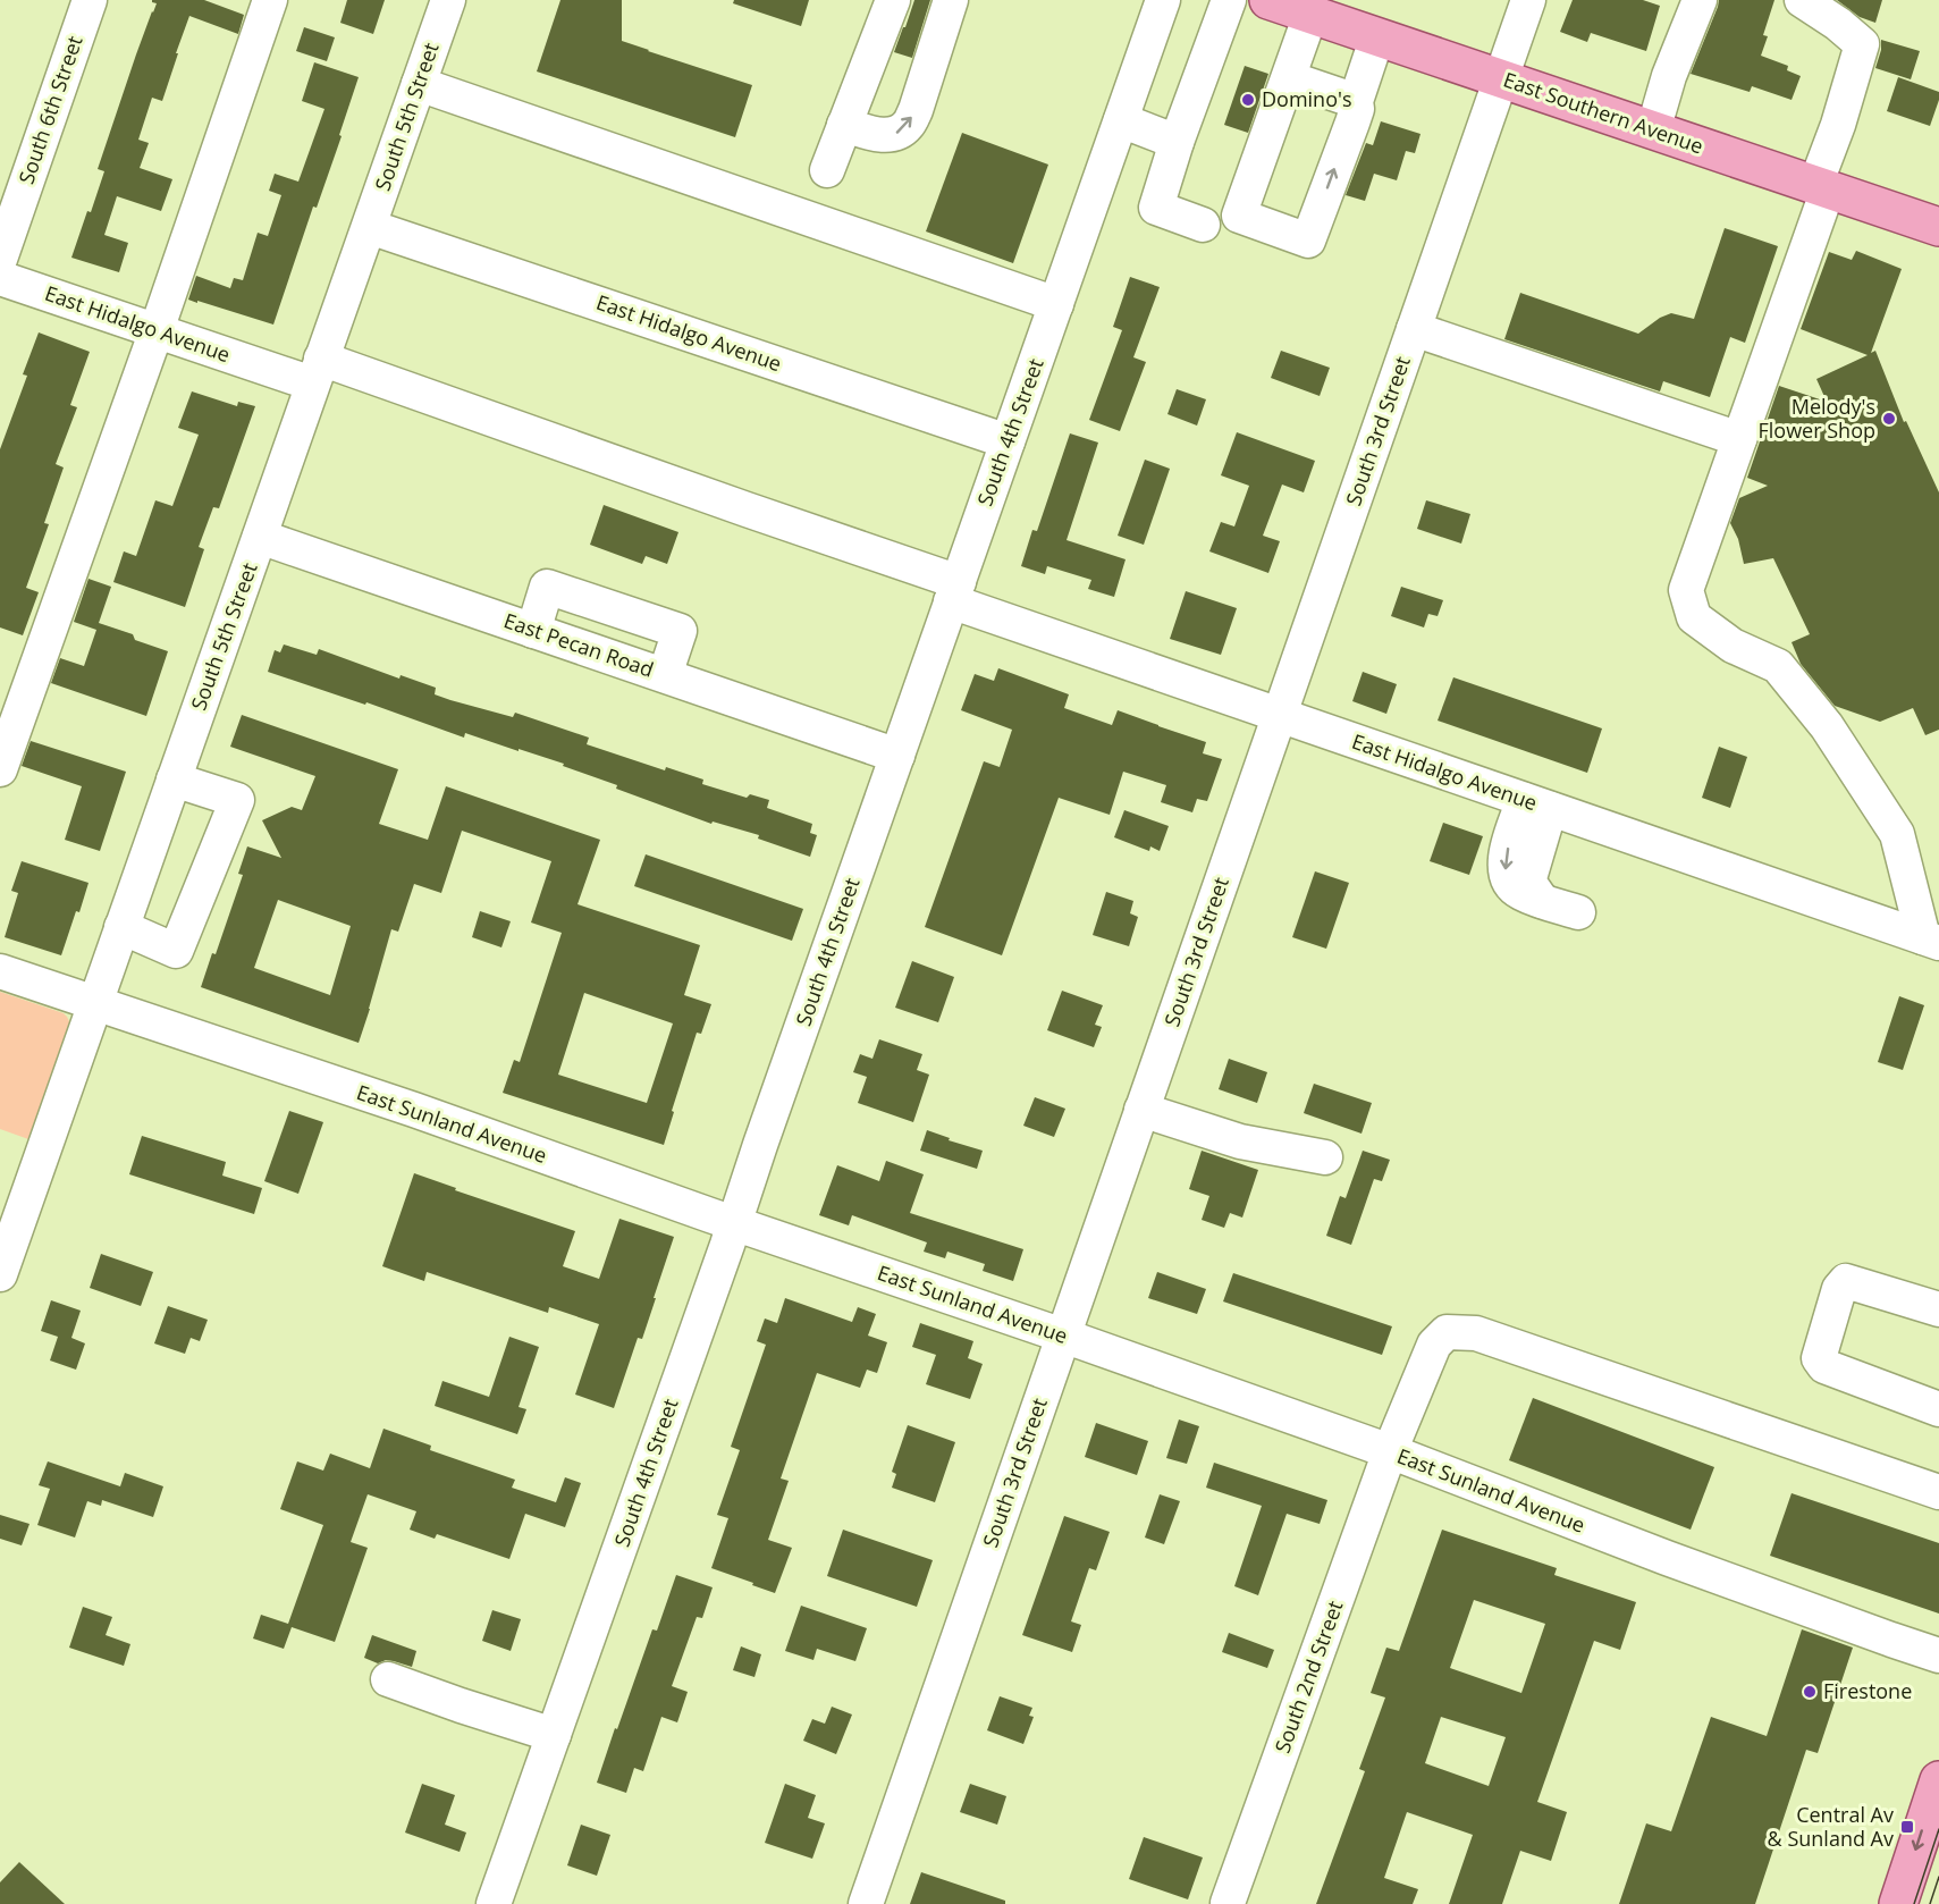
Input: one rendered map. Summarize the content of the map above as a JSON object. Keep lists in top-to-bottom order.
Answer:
{
  "streets": {
    "main road": ["East Southern Avenue"],
    "street": [
      "South 6th Street",
      "South 5th Street",
      "East Hidalgo Avenue",
      "South 3rd Street",
      "South 4th Street",
      "East Pecan Road",
      "East Sunland Avenue",
      "South 2nd Street"
    ]
  },
  "crossings": [
    ["East Southern Avenue", "South 3rd Street"],
    ["South 5th Street", "East Hidalgo Avenue"],
    ["South 5th Street", "East Pecan Road"],
    ["South 5th Street", "East Sunland Avenue"],
    ["East Hidalgo Avenue", "South 3rd Street"],
    ["East Hidalgo Avenue", "South 4th Street"],
    ["South 3rd Street", "East Sunland Avenue"],
    ["South 4th Street", "East Pecan Road"],
    ["South 4th Street", "East Sunland Avenue"],
    ["East Sunland Avenue", "South 2nd Street"]
  ],
  "places": {
    "other": ["Domino's", "Melody's Flower Shop", "Firestone"],
    "transit": ["Central Av & Sunland Av"]
  }
}
